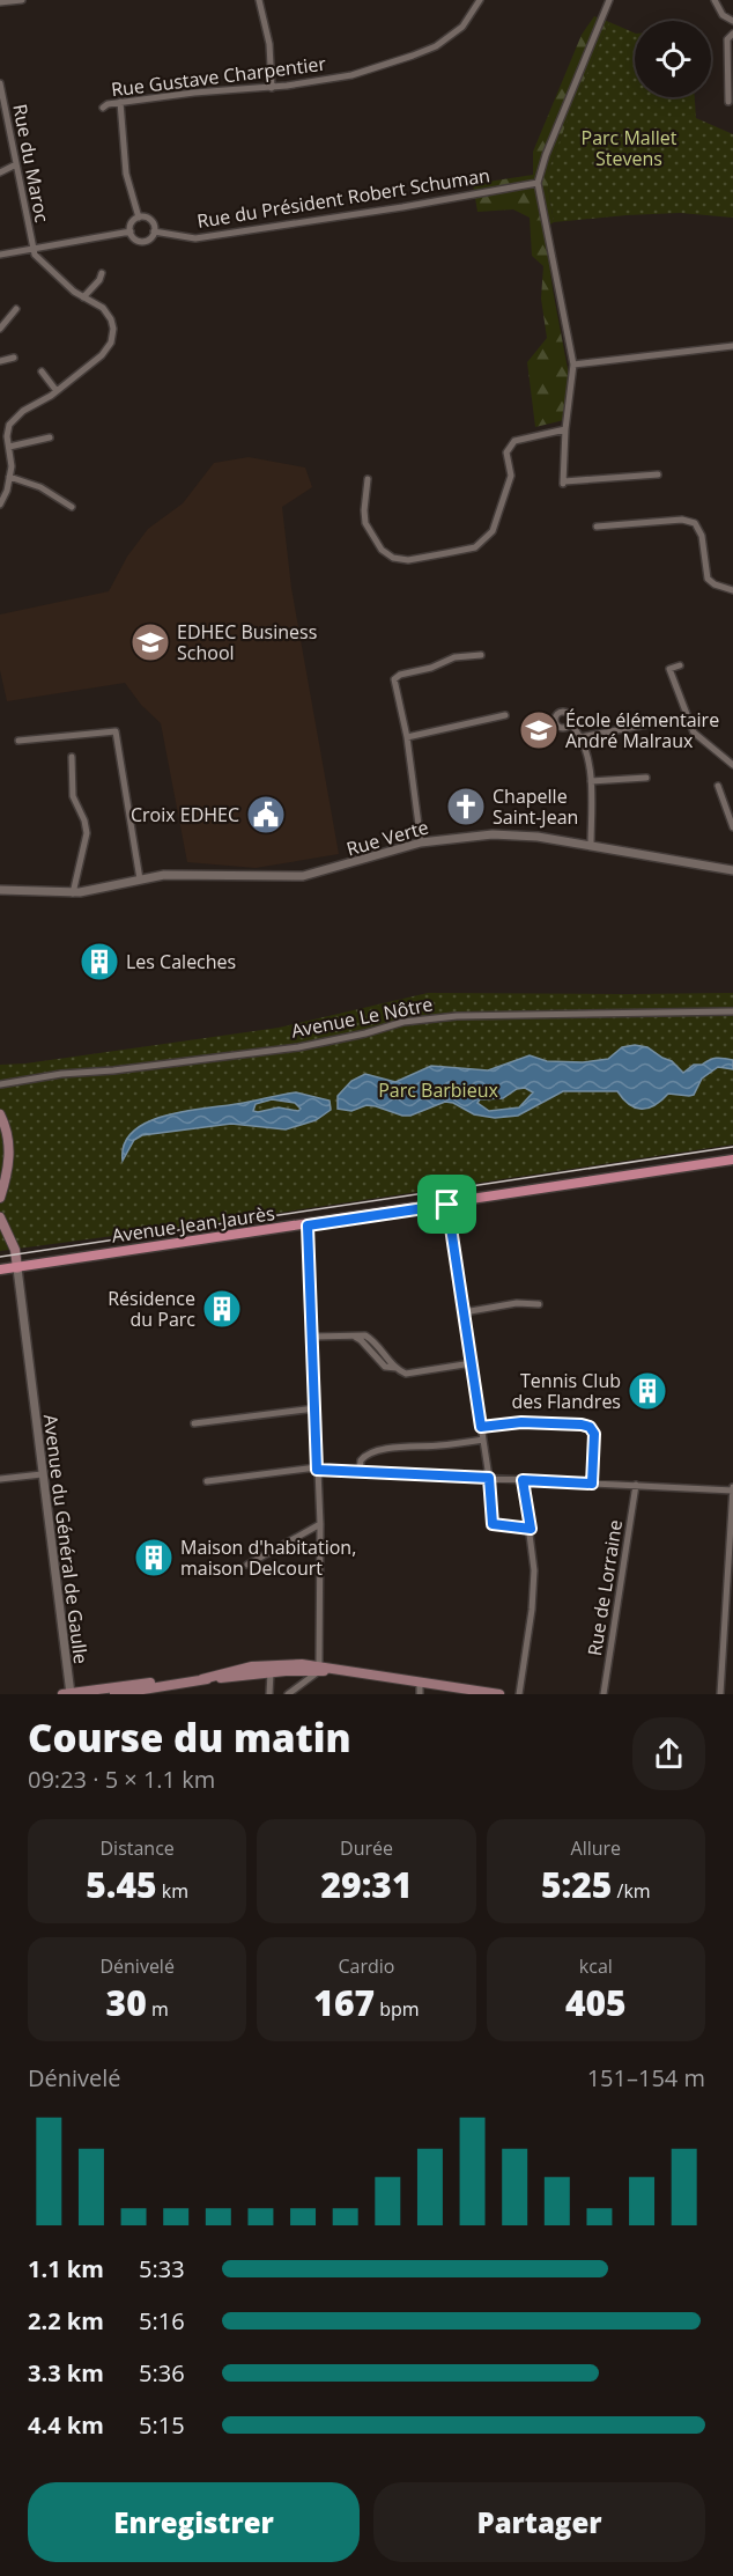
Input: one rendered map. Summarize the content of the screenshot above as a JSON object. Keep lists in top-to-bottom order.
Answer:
{
  "streets": {
    "main road": ["Avenue Jean Jaurès"],
    "street": [
      "Rue Gustave Charpentier",
      "Rue du Maroc",
      "Rue du Président Robert Schuman",
      "Rue Verte",
      "Avenue Le Nôtre",
      "Avenue du Général de Gaulle",
      "Rue de Lorraine"
    ]
  },
  "crossings": [
    ["Avenue Jean Jaurès", "Avenue du Général de Gaulle"]
  ],
  "parks": ["Parc Mallet Stevens", "Parc Barbieux"],
  "places": {
    "school or university": ["EDHEC Business School", "École élémentaire André Malraux"],
    "church": ["Chapelle Saint-Jean"],
    "public building": ["Croix EDHEC"],
    "building": [
      "Les Caleches",
      "Résidence du Parc",
      "Tennis Club des Flandres",
      "Maison d'habitation, maison Delcourt"
    ]
  },
  "page": {
    "heading": ["Course du matin", "09:23 · 5 × 1.1 km"],
    "stats": [
      ["Distance", "5.45 km"],
      ["Durée", "29:31"],
      ["Allure", "5:25 /km"],
      ["Dénivelé", "30 m"],
      ["Cardio", "167 bpm"],
      ["kcal", "405"]
    ],
    "chart": ["Dénivelé", "151–154 m"],
    "list": [
      {
        "name": "1.1 km",
        "note": "5:33"
      },
      {
        "name": "2.2 km",
        "note": "5:16"
      },
      {
        "name": "3.3 km",
        "note": "5:36"
      },
      {
        "name": "4.4 km",
        "note": "5:15"
      }
    ],
    "buttons": ["Enregistrer", "Partager"]
  }
}
